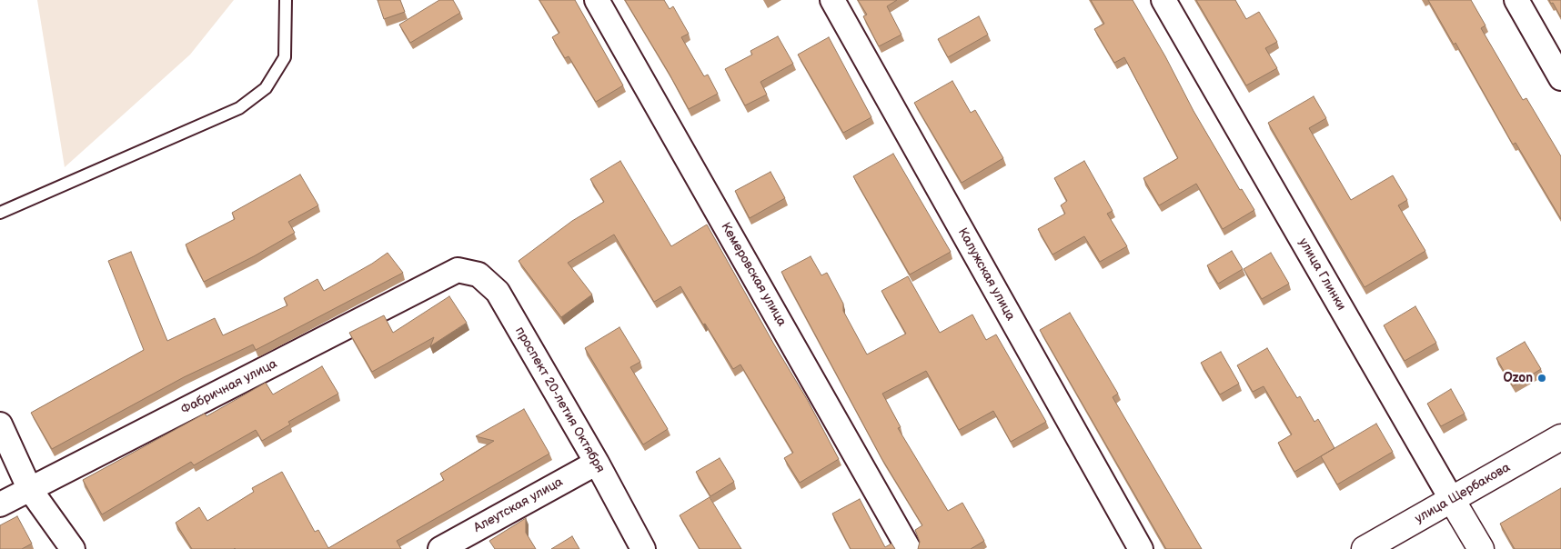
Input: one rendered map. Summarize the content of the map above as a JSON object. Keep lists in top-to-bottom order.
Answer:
{
  "streets": {
    "street": [
      "Кемеровская улица",
      "Калужская улица",
      "улица Глинки",
      "Фабричная улица",
      "проспект 20-летия Октября",
      "улица Щербакова",
      "Алеутская улица"
    ]
  },
  "crossings": [
    ["улица Глинки", "улица Щербакова"],
    ["Фабричная улица", "проспект 20-летия Октября"],
    ["проспект 20-летия Октября", "Алеутская улица"]
  ],
  "places": ["Ozon"]
}
